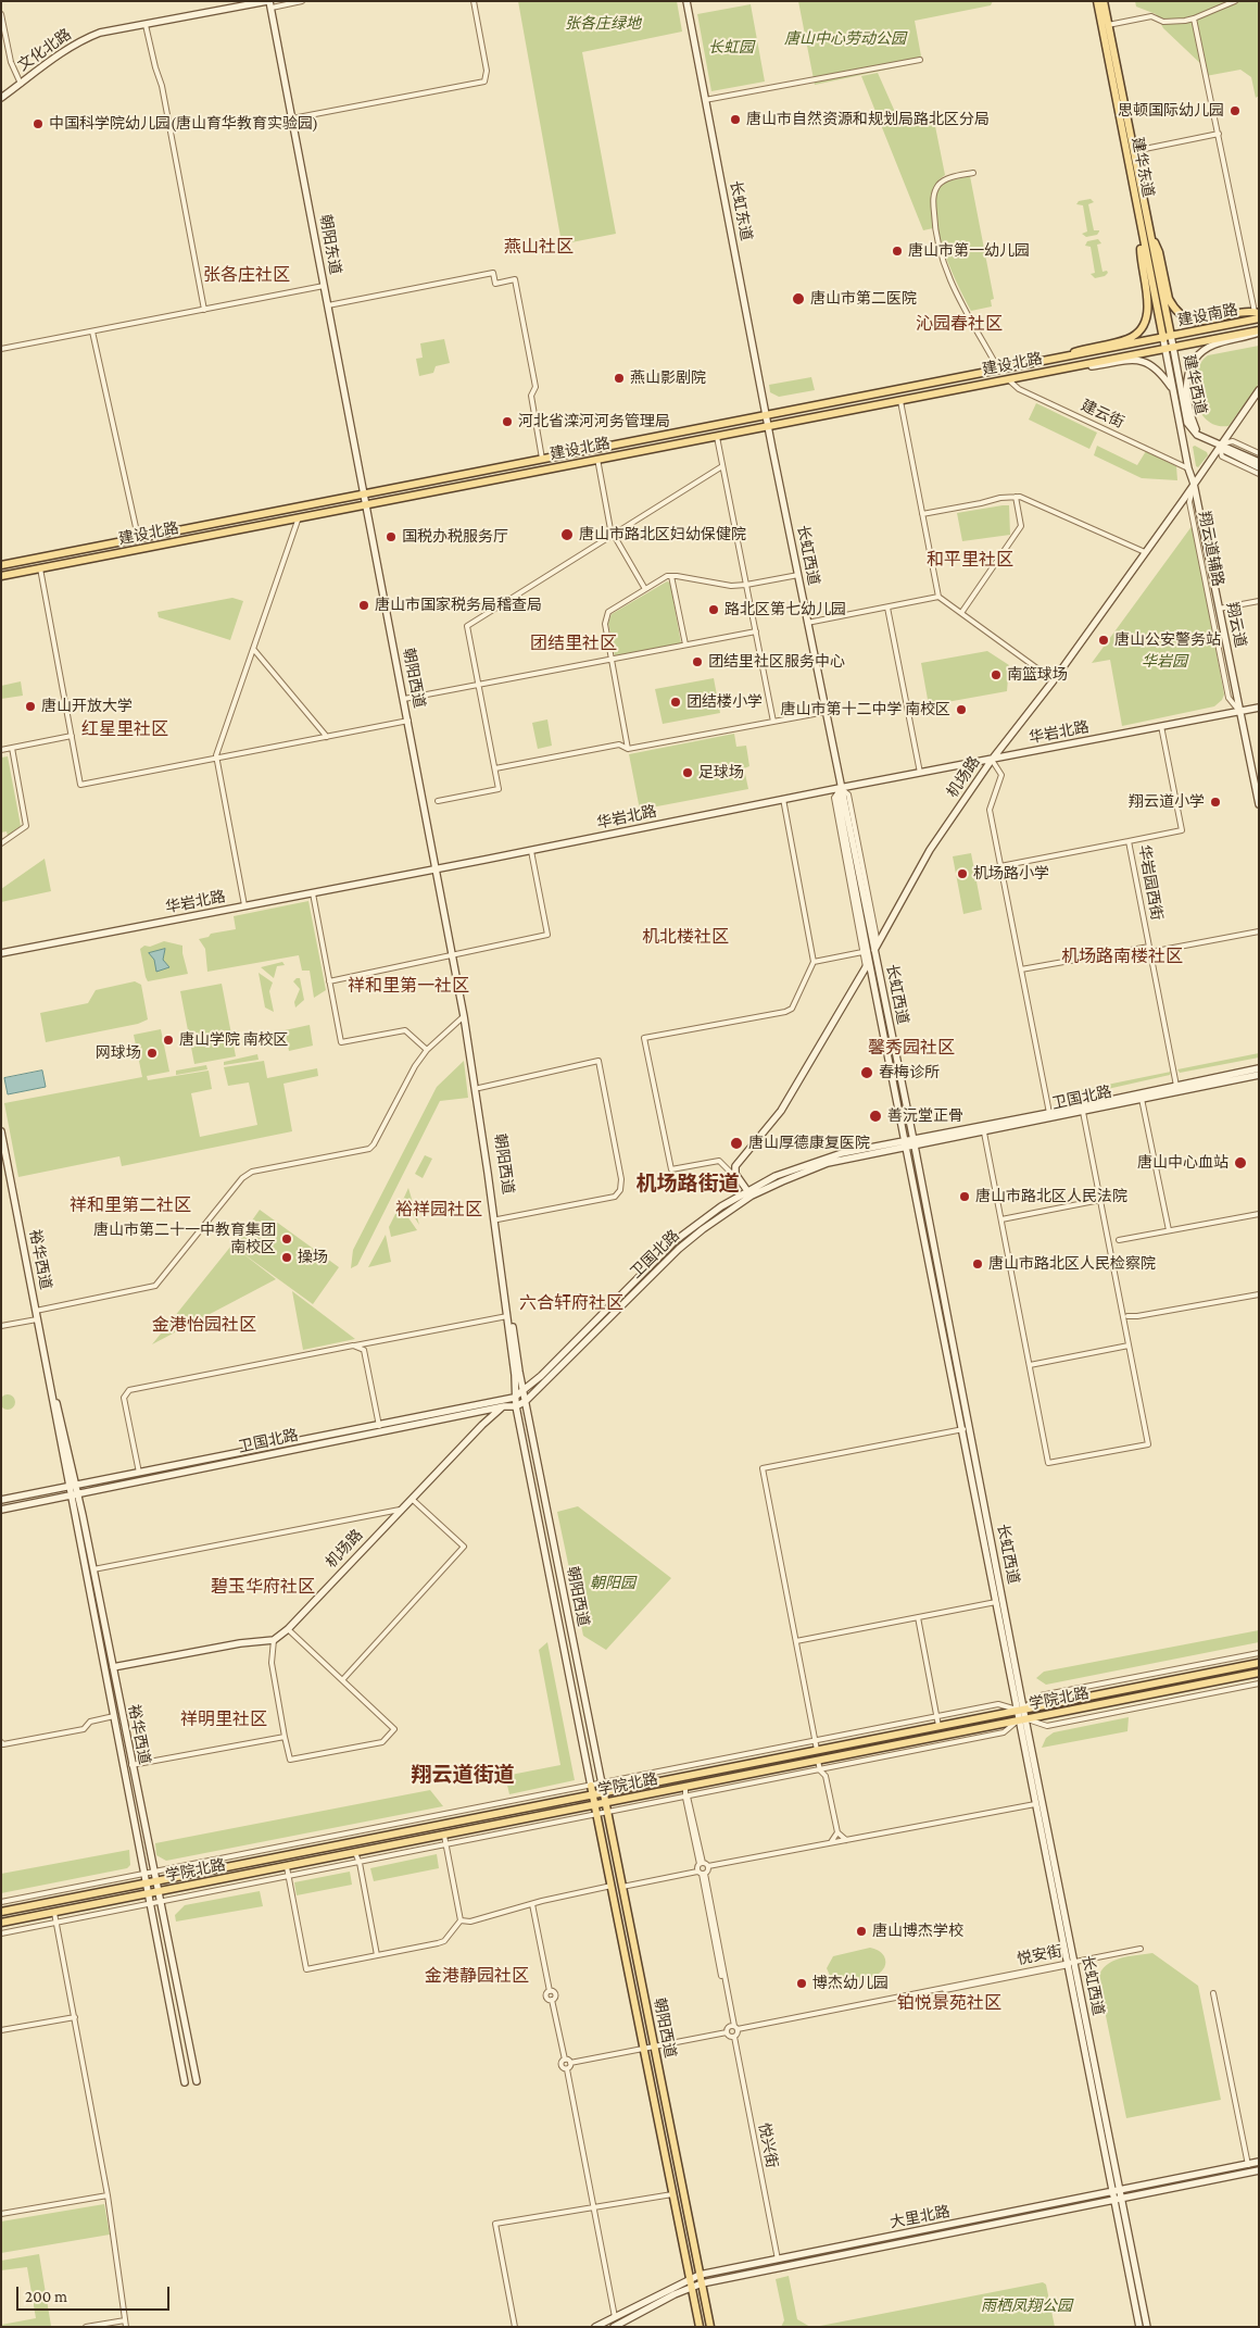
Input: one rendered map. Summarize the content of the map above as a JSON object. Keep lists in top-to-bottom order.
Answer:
{
  "streets": {
    "main road": [
      "文化北路",
      "建华东道",
      "长虹东道",
      "朝阳东道",
      "建设南路",
      "建设北路",
      "建华西道",
      "长虹西道",
      "翔云道",
      "朝阳西道",
      "华岩北路",
      "机场路",
      "卫国北路",
      "裕华西道",
      "学院北路",
      "大里北路"
    ],
    "street": [
      "建云街",
      "翔云道辅路",
      "华岩园西街",
      "悦安街",
      "悦兴街"
    ]
  },
  "crossings": [
    ["文化北路", "朝阳东道"],
    ["建华东道", "建设南路"],
    ["建华东道", "建设北路"],
    ["建华东道", "建华西道"],
    ["长虹东道", "建设北路"],
    ["长虹东道", "长虹西道"],
    ["朝阳东道", "建设北路"],
    ["朝阳东道", "朝阳西道"],
    ["建设南路", "建设北路"],
    ["建设南路", "建华西道"],
    ["建设北路", "建华西道"],
    ["建设北路", "建云街"],
    ["建设北路", "长虹西道"],
    ["建设北路", "朝阳西道"],
    ["建华西道", "建云街"],
    ["建华西道", "翔云道辅路"],
    ["建华西道", "翔云道"],
    ["建华西道", "机场路"],
    ["翔云道辅路", "翔云道"],
    ["翔云道辅路", "华岩北路"],
    ["翔云道辅路", "机场路"],
    ["长虹西道", "华岩北路"],
    ["长虹西道", "机场路"],
    ["长虹西道", "卫国北路"],
    ["长虹西道", "学院北路"],
    ["长虹西道", "悦安街"],
    ["长虹西道", "大里北路"],
    ["翔云道", "华岩北路"],
    ["翔云道", "机场路"],
    ["朝阳西道", "华岩北路"],
    ["朝阳西道", "卫国北路"],
    ["朝阳西道", "学院北路"],
    ["朝阳西道", "大里北路"],
    ["华岩北路", "机场路"],
    ["华岩北路", "华岩园西街"],
    ["机场路", "卫国北路"],
    ["华岩园西街", "卫国北路"],
    ["卫国北路", "裕华西道"],
    ["裕华西道", "学院北路"],
    ["悦兴街", "大里北路"]
  ],
  "districts": [
    "燕山社区",
    "张各庄社区",
    "沁园春社区",
    "和平里社区",
    "团结里社区",
    "红星里社区",
    "机北楼社区",
    "机场路南楼社区",
    "祥和里第一社区",
    "馨秀园社区",
    "机场路街道",
    "祥和里第二社区",
    "裕祥园社区",
    "六合轩府社区",
    "金港怡园社区",
    "碧玉华府社区",
    "祥明里社区",
    "翔云道街道",
    "金港静园社区",
    "铂悦景苑社区"
  ],
  "parks": [
    "张各庄绿地",
    "唐山中心劳动公园",
    "长虹园",
    "华岩园",
    "朝阳园",
    "雨栖凤翔公园"
  ],
  "places": [
    "思顿国际幼儿园",
    "唐山市自然资源和规划局路北区分局",
    "中国科学院幼儿园(唐山育华教育实验园)",
    "唐山市第一幼儿园",
    "唐山市第二医院",
    "燕山影剧院",
    "河北省滦河河务管理局",
    "唐山市路北区妇幼保健院",
    "国税办税服务厅",
    "唐山市国家税务局稽查局",
    "路北区第七幼儿园",
    "唐山公安警务站",
    "团结里社区服务中心",
    "南篮球场",
    "团结楼小学",
    "唐山开放大学",
    "唐山市第十二中学 南校区",
    "足球场",
    "翔云道小学",
    "机场路小学",
    "唐山学院 南校区",
    "网球场",
    "春梅诊所",
    "善沅堂正骨",
    "唐山厚德康复医院",
    "唐山中心血站",
    "唐山市路北区人民法院",
    "唐山市第二十一中教育集团 南校区",
    "操场",
    "唐山市路北区人民检察院",
    "唐山博杰学校",
    "博杰幼儿园"
  ],
  "scale_bar": "200 m"
}
